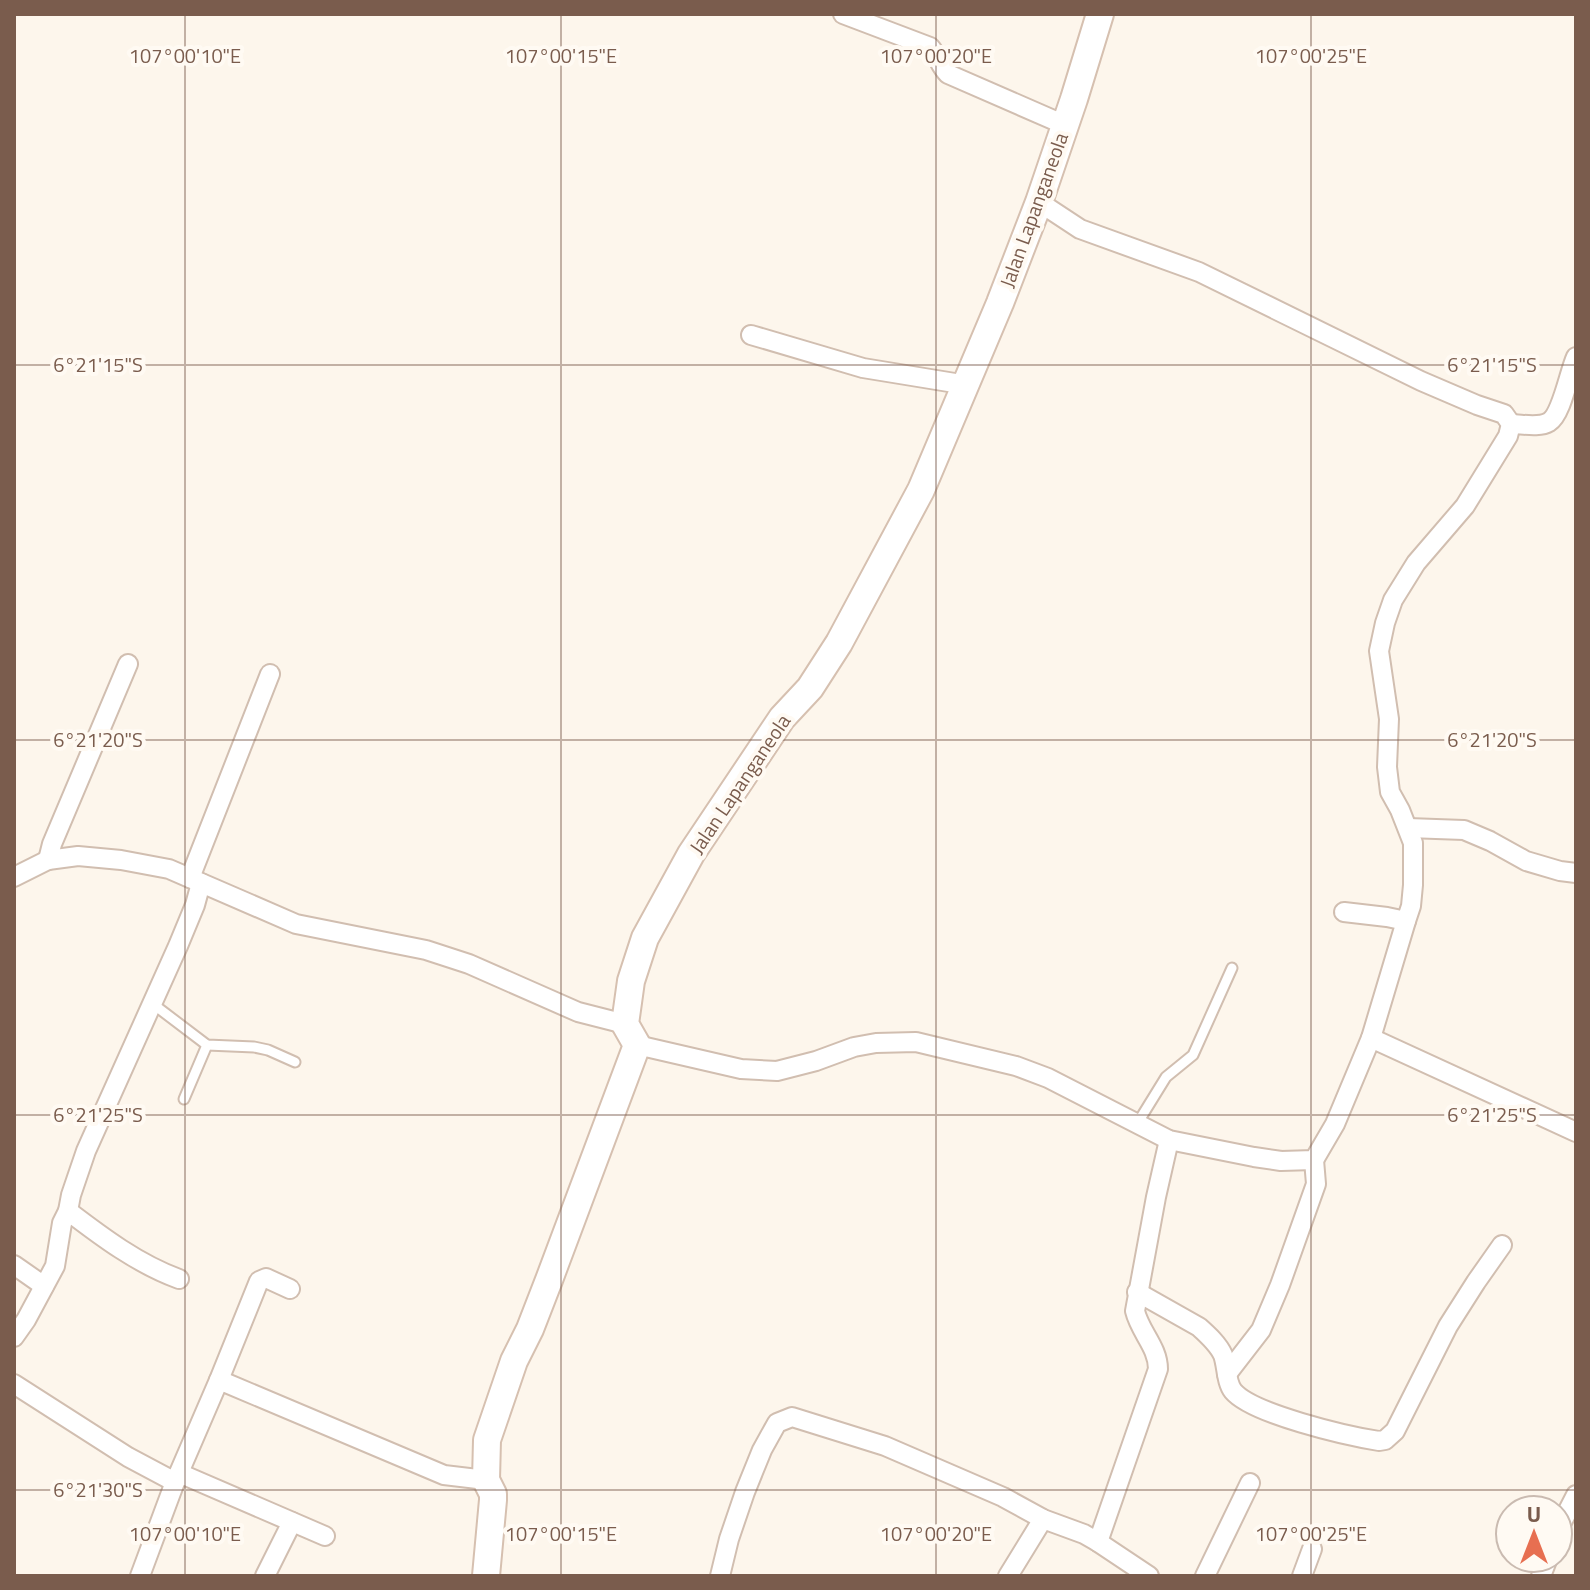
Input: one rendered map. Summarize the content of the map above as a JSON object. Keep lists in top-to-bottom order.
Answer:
{
  "streets": {
    "street": ["Jalan Lapanganeola"]
  },
  "north": "top",
  "coordinates": [
    "107°00'10\"E",
    "107°00'15\"E",
    "107°00'20\"E",
    "107°00'25\"E",
    "6°21'15\"S",
    "6°21'20\"S",
    "6°21'25\"S",
    "6°21'30\"S"
  ]
}
